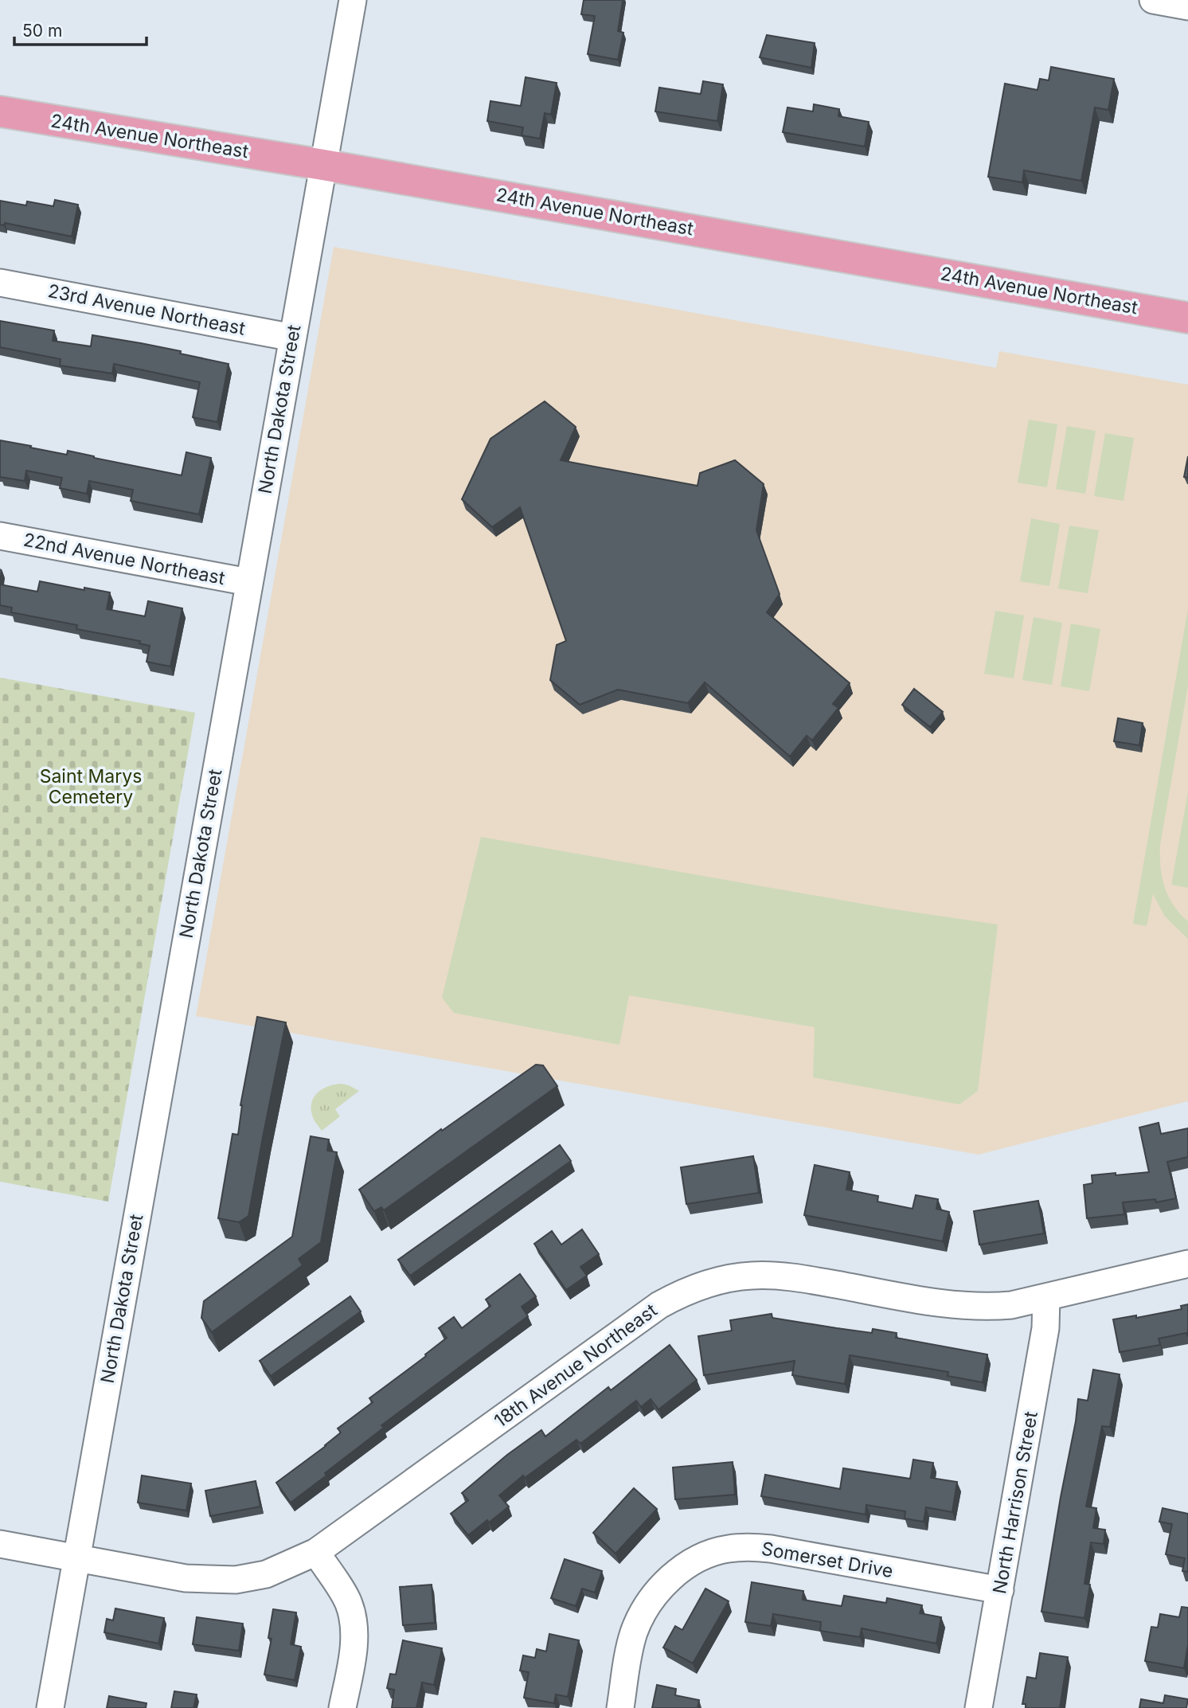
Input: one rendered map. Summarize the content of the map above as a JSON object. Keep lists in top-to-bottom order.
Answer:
{
  "streets": {
    "main road": ["24th Avenue Northeast"],
    "street": [
      "23rd Avenue Northeast",
      "North Dakota Street",
      "22nd Avenue Northeast",
      "18th Avenue Northeast",
      "North Harrison Street",
      "Somerset Drive"
    ]
  },
  "crossings": [
    ["24th Avenue Northeast", "North Dakota Street"],
    ["23rd Avenue Northeast", "North Dakota Street"],
    ["North Dakota Street", "22nd Avenue Northeast"],
    ["North Dakota Street", "18th Avenue Northeast"],
    ["18th Avenue Northeast", "North Harrison Street"],
    ["North Harrison Street", "Somerset Drive"]
  ],
  "parks": ["Saint Marys Cemetery"],
  "scale_bar": "50 m"
}
